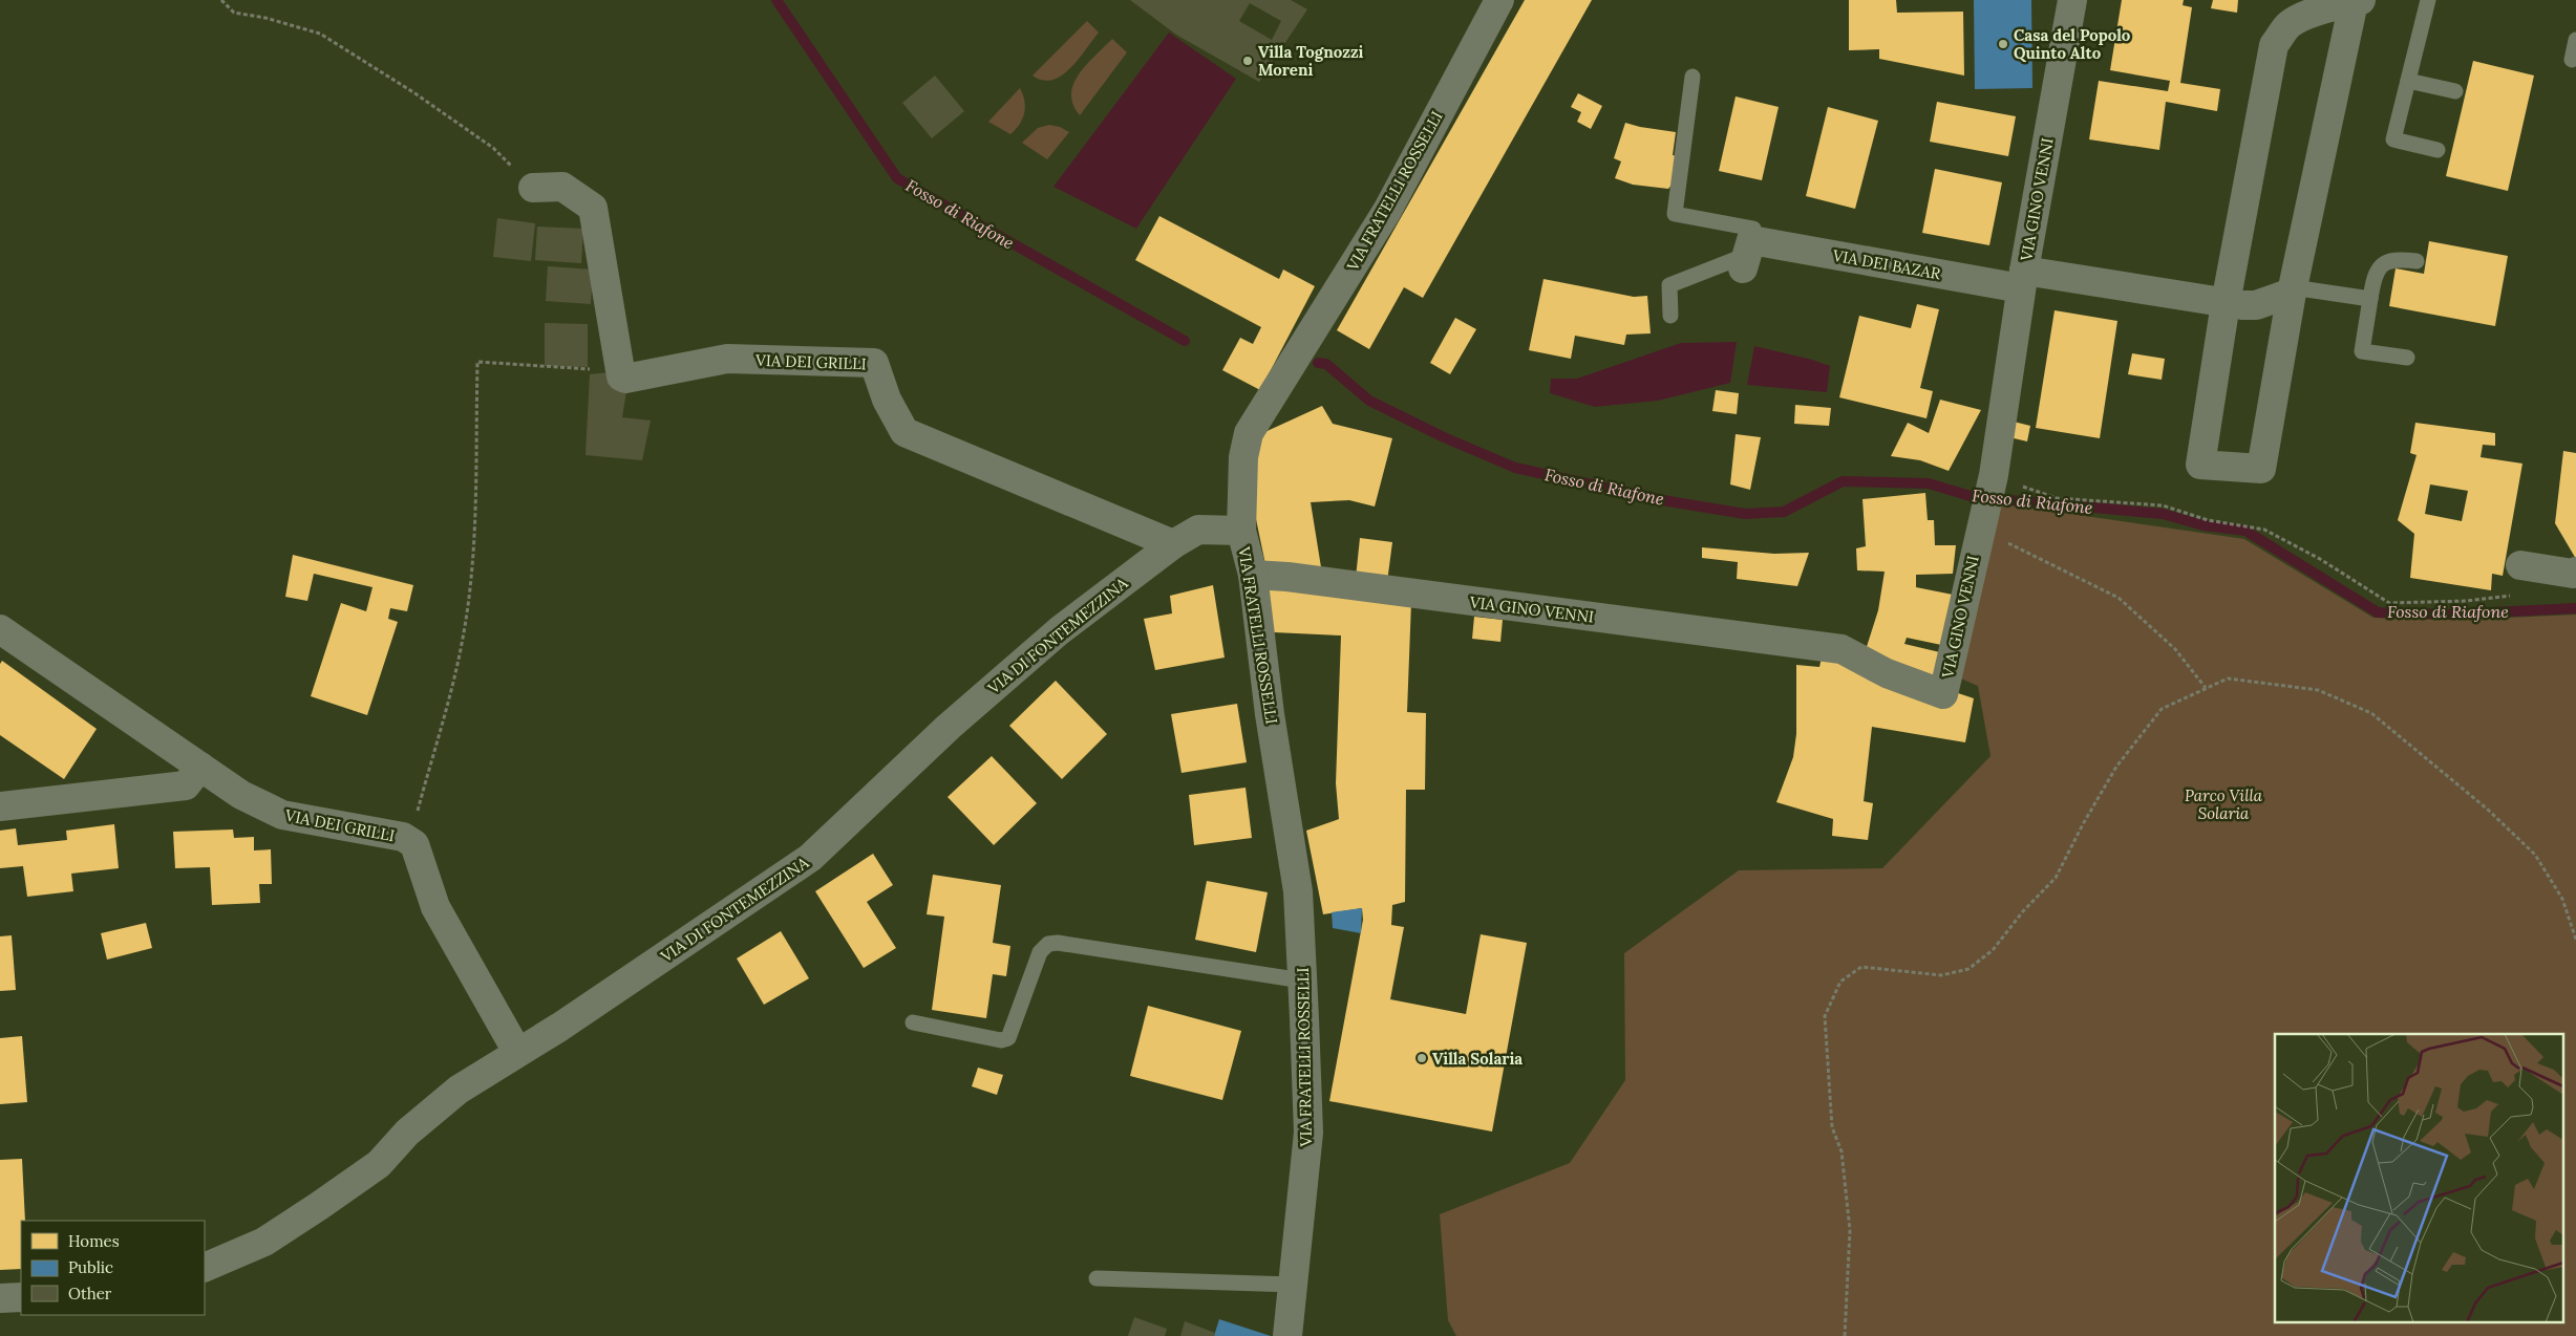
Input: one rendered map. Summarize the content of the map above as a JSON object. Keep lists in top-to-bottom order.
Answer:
{
  "streets": {
    "street": [
      "VIA FRATELLI ROSSELLI",
      "VIA GINO VENNI",
      "VIA DEI BAZAR",
      "VIA DEI GRILLI",
      "VIA DI FONTEMEZZINA"
    ]
  },
  "crossings": [
    ["VIA FRATELLI ROSSELLI", "VIA GINO VENNI"],
    ["VIA FRATELLI ROSSELLI", "VIA DI FONTEMEZZINA"],
    ["VIA GINO VENNI", "VIA DEI BAZAR"],
    ["VIA DEI GRILLI", "VIA DI FONTEMEZZINA"]
  ],
  "water": ["Fosso di Riafone"],
  "parks": ["Parco Villa Solaria"],
  "places": ["Casa del Popolo Quinto Alto", "Villa Tognozzi Moreni", "Villa Solaria"],
  "legend": ["Homes", "Public", "Other"]
}
